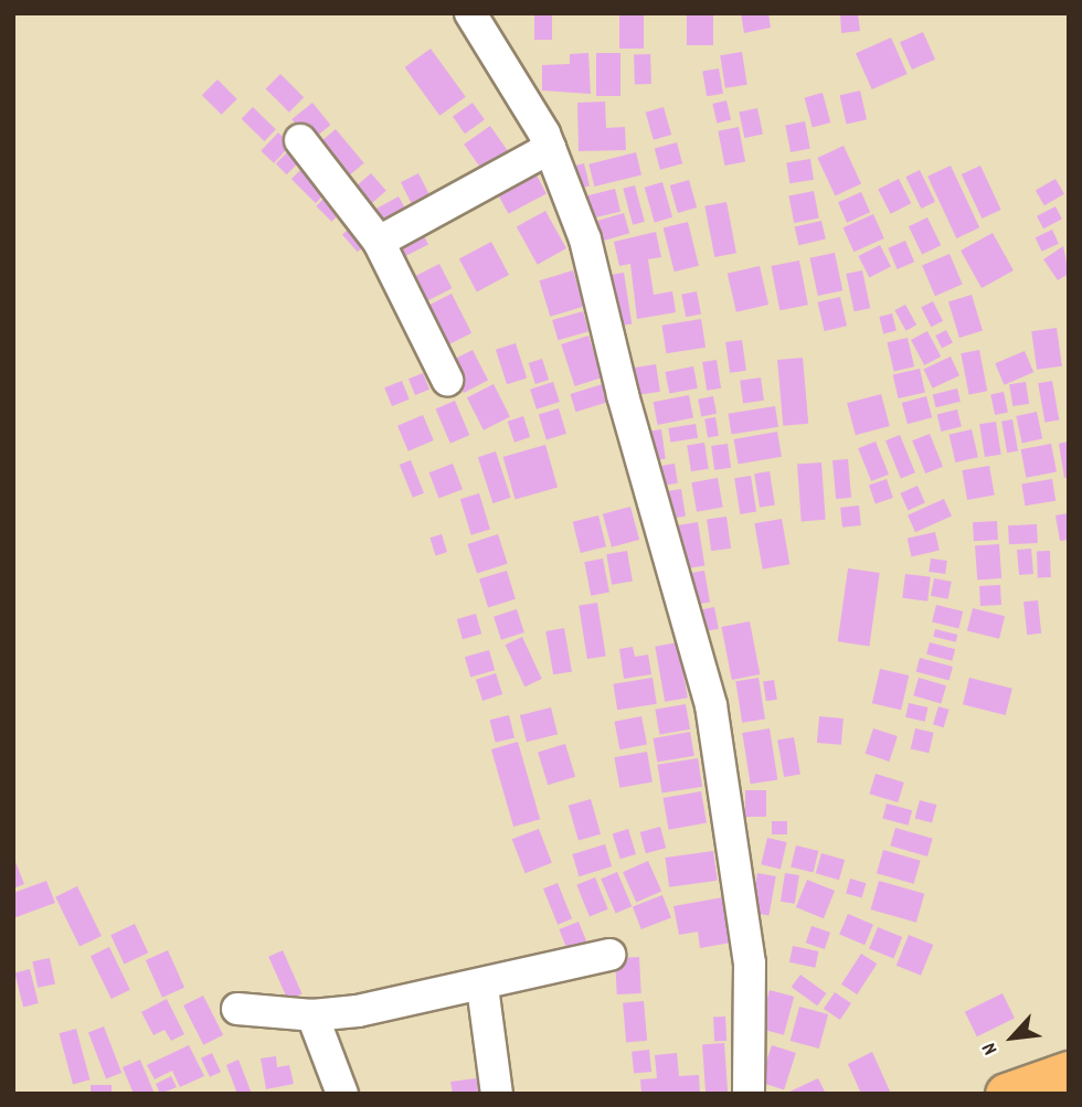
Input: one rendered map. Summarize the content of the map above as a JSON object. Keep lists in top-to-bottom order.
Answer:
{
  "north": "bottom left"
}
